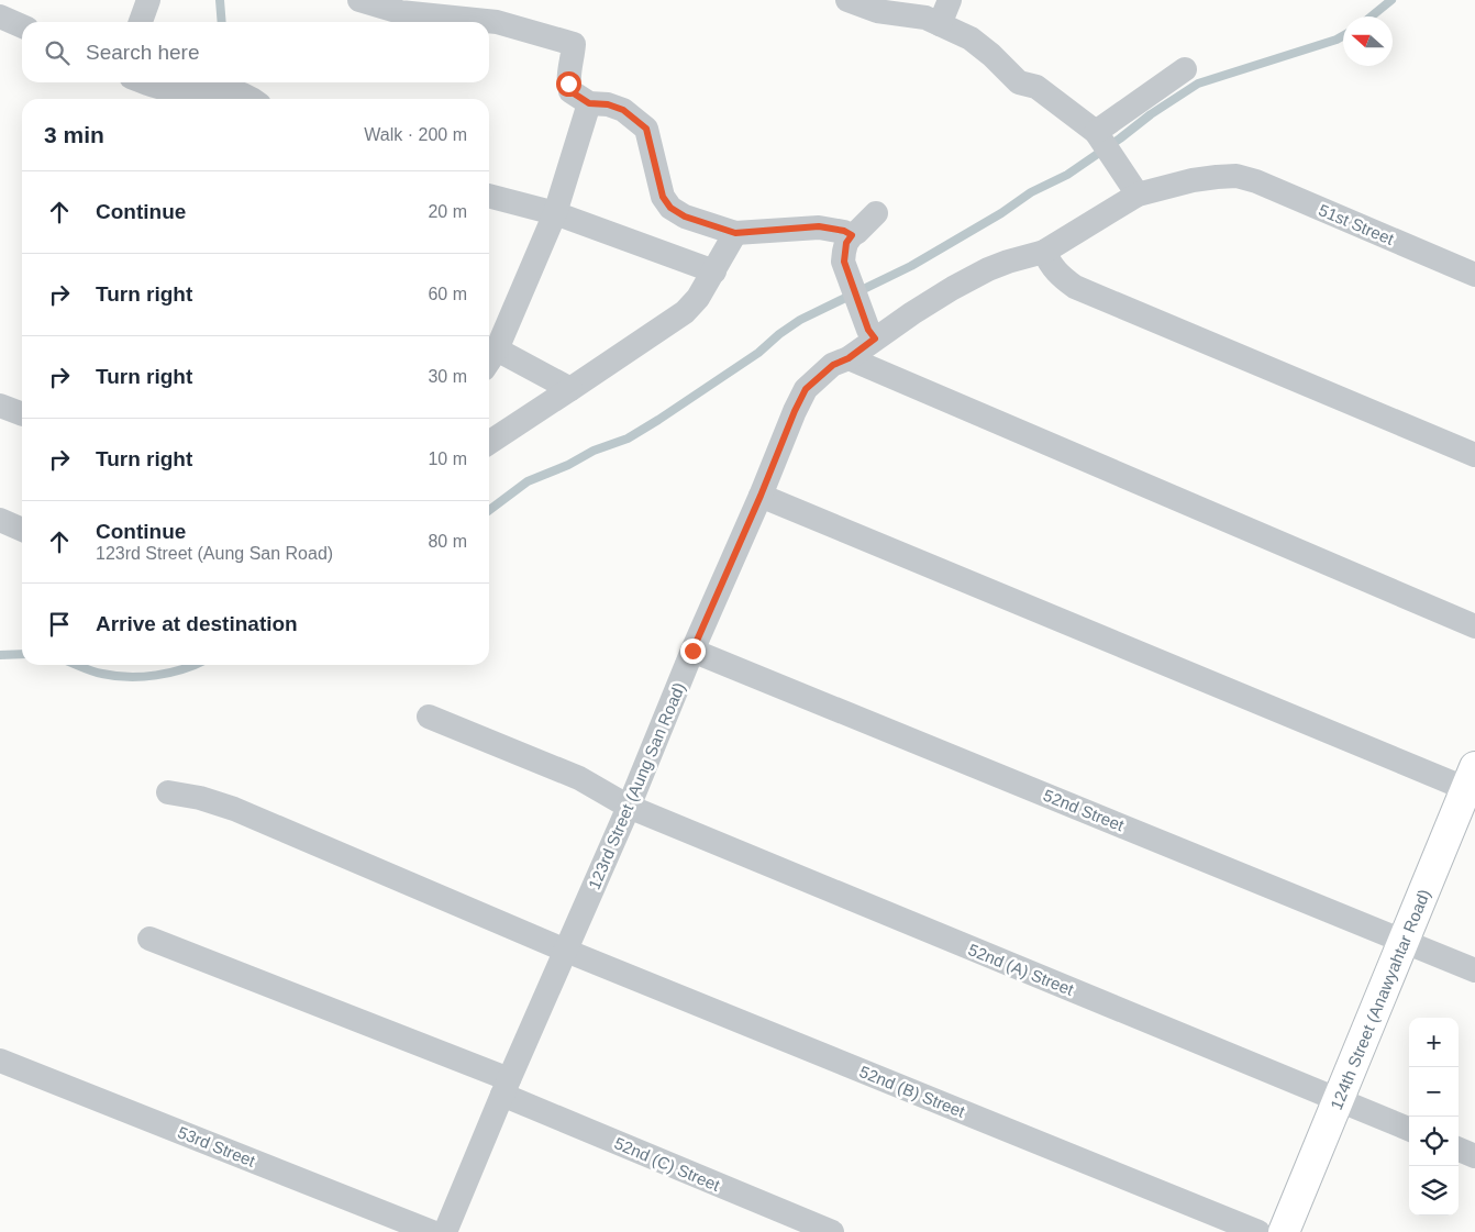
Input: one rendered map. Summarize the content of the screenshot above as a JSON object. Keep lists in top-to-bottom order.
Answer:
{
  "streets": {
    "street": [
      "51st Street",
      "123rd Street (Aung San Road)",
      "52nd Street",
      "52nd (A) Street",
      "124th Street (Anawyahtar Road)",
      "52nd (B) Street",
      "53rd Street",
      "52nd (C) Street"
    ]
  },
  "crossings": [
    ["51st Street", "123rd Street (Aung San Road)"],
    ["123rd Street (Aung San Road)", "52nd Street"],
    ["123rd Street (Aung San Road)", "52nd (A) Street"],
    ["123rd Street (Aung San Road)", "52nd (B) Street"],
    ["123rd Street (Aung San Road)", "52nd (C) Street"],
    ["52nd Street", "124th Street (Anawyahtar Road)"],
    ["52nd (A) Street", "124th Street (Anawyahtar Road)"]
  ],
  "north": "left",
  "page": {
    "search": "Search here",
    "heading": ["3 min", "Walk · 200 m"],
    "list": [
      ["Continue", "20 m"],
      ["Turn right", "60 m"],
      ["Turn right", "30 m"],
      ["Turn right", "10 m"],
      ["Continue", "123rd Street (Aung San Road)", "80 m"],
      "Arrive at destination"
    ],
    "map_buttons": ["+", "−"]
  }
}
